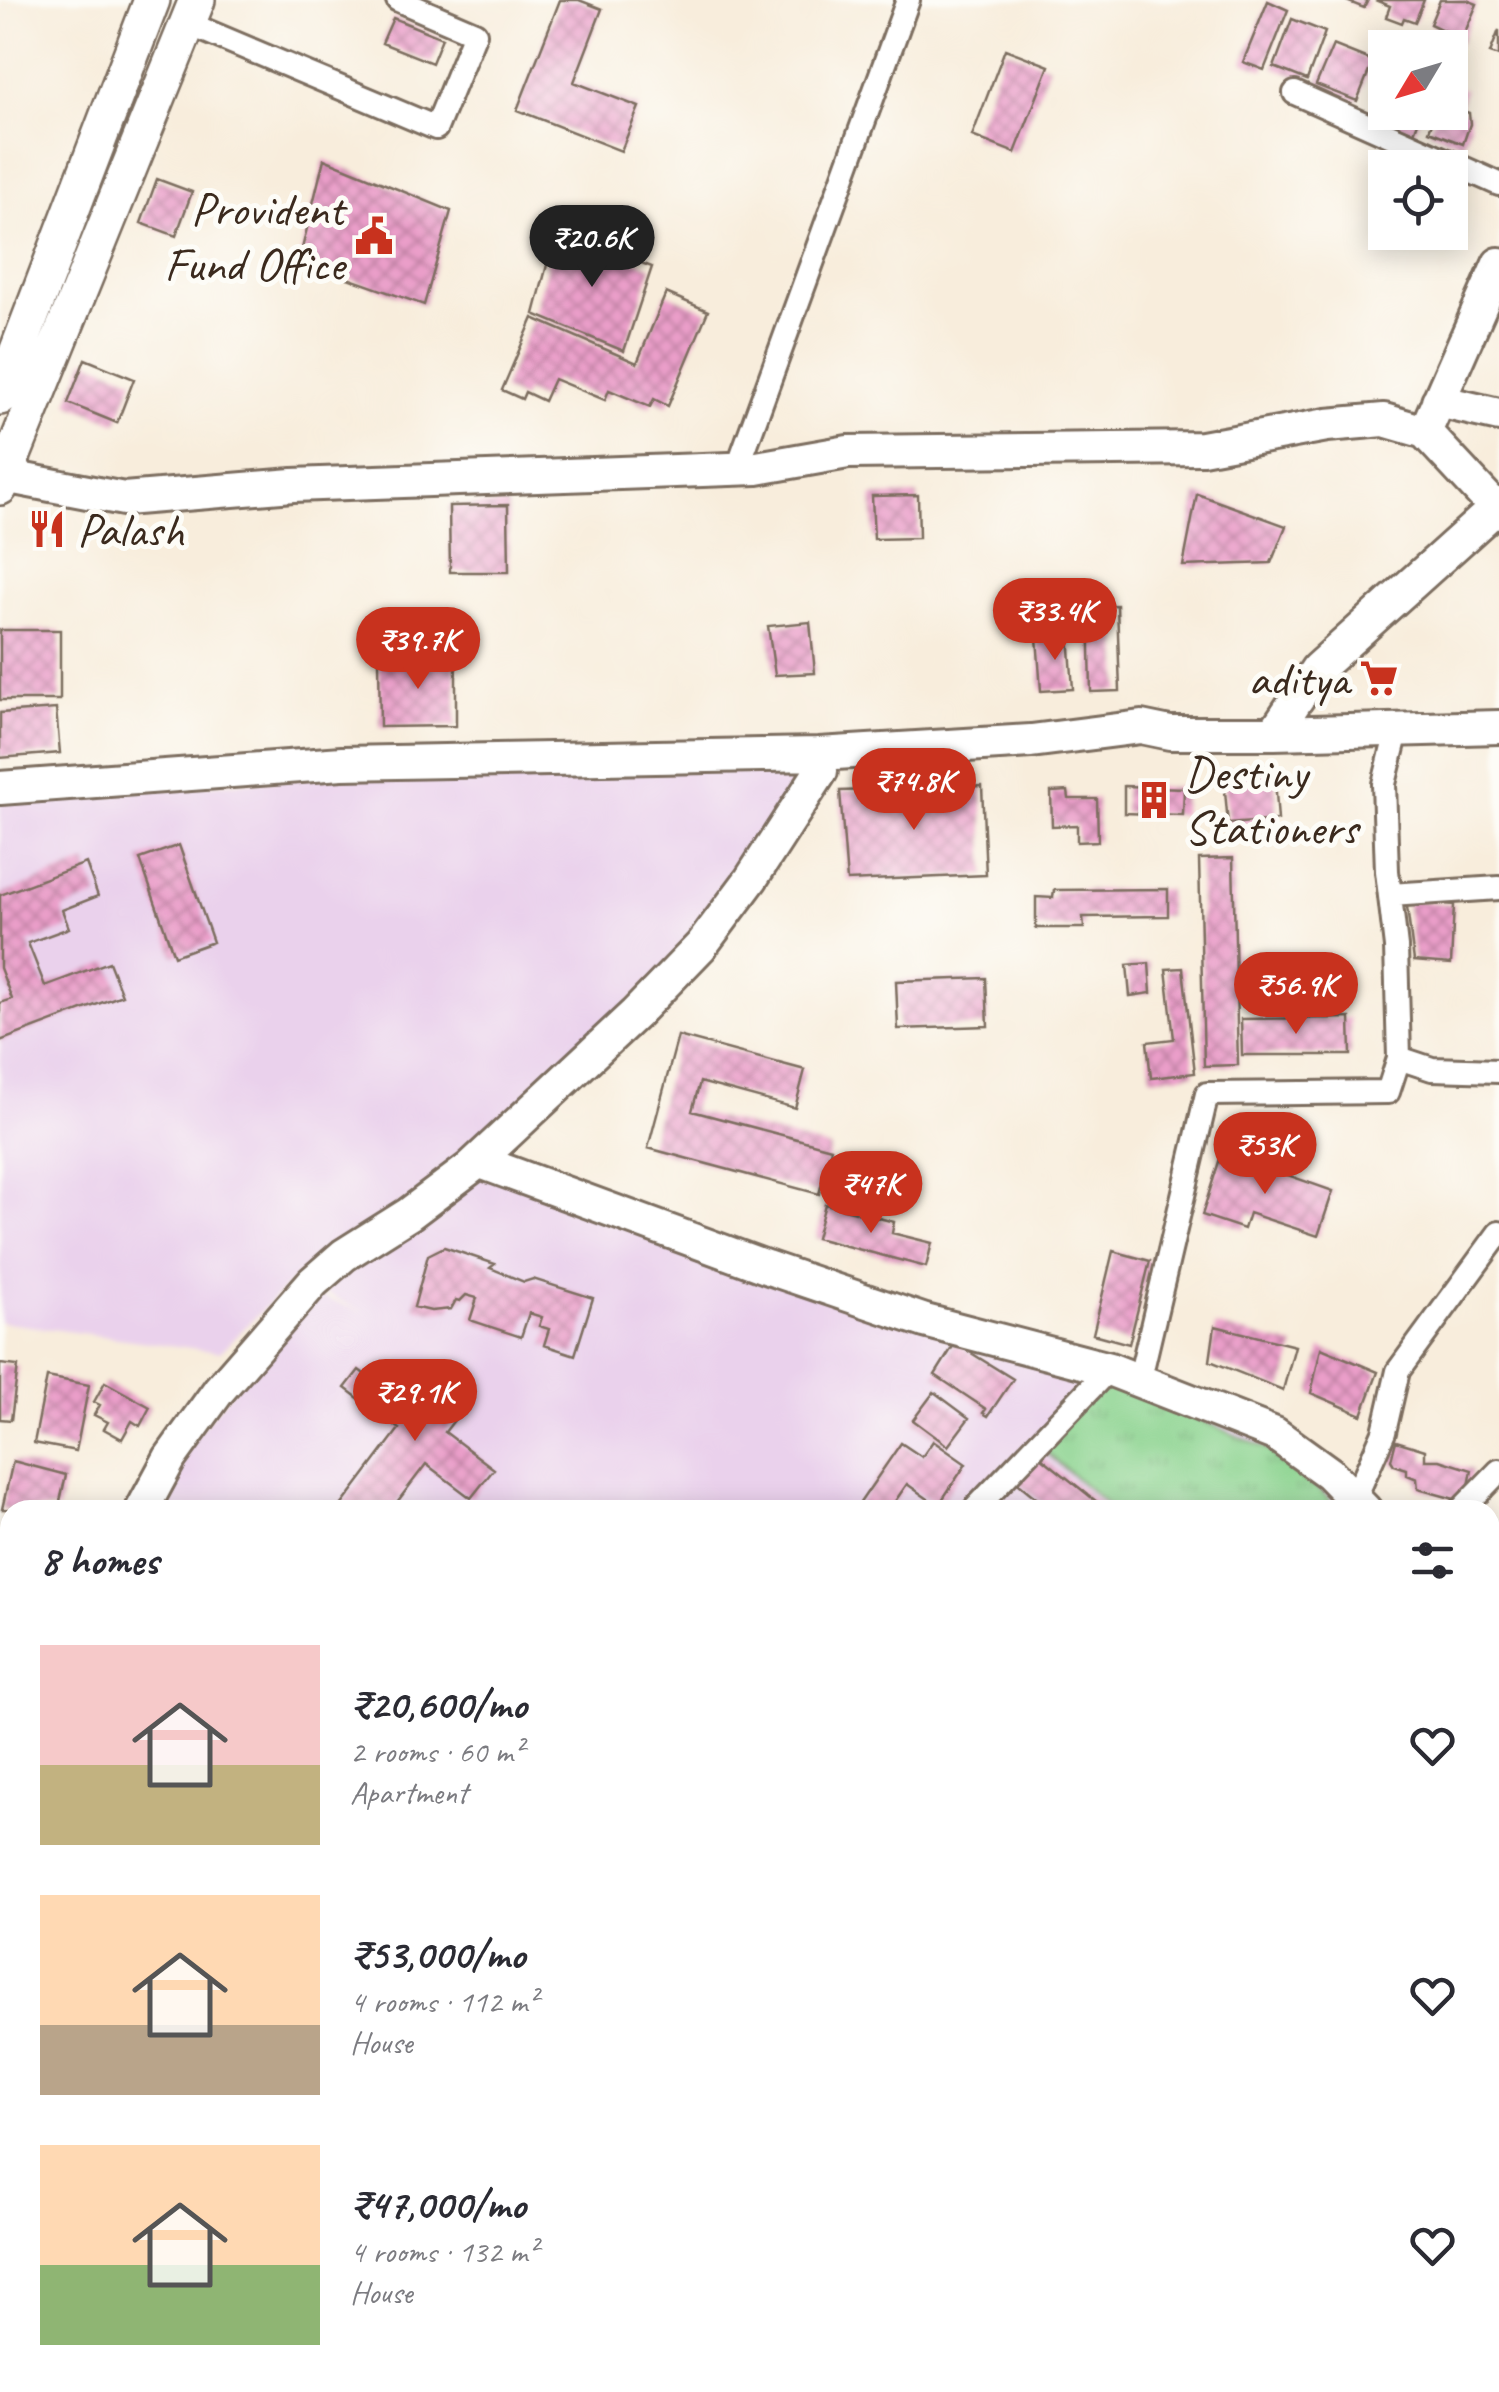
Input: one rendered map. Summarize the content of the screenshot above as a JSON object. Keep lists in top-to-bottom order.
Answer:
{
  "places": {
    "public building": ["Provident Fund Office"],
    "restaurant": ["Palash"],
    "supermarket": ["aditya"],
    "building": ["Destiny Stationers"]
  },
  "north": "bottom left",
  "page": {
    "price": [
      "₹20.6K",
      "₹33.4K",
      "₹39.7K",
      "₹74.8K",
      "₹56.9K",
      "₹53K",
      "₹47K",
      "₹29.1K"
    ],
    "heading": "8 homes",
    "list": [
      {
        "name": "₹20,600/mo",
        "note": "2 rooms · 60 m² · Apartment"
      },
      {
        "name": "₹53,000/mo",
        "note": "4 rooms · 112 m² · House"
      },
      {
        "name": "₹47,000/mo",
        "note": "4 rooms · 132 m² · House"
      }
    ]
  }
}
